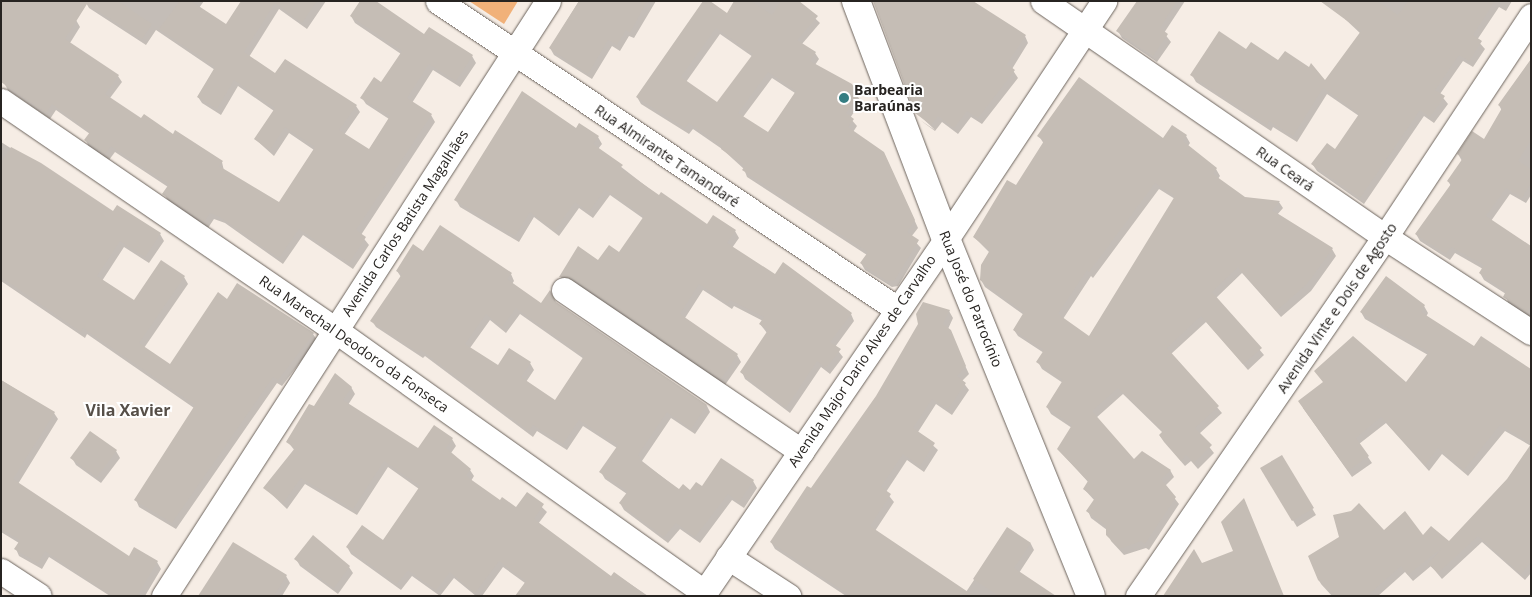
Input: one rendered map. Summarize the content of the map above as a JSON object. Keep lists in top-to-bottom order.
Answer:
{
  "streets": {
    "street": [
      "Rua Almirante Tamandaré",
      "Rua Ceará",
      "Avenida Carlos Batista Magalhães",
      "Rua José do Patrocínio",
      "Avenida Vinte e Dois de Agosto",
      "Rua Marechal Deodoro da Fonseca",
      "Avenida Major Dario Alves de Carvalho"
    ]
  },
  "crossings": [
    ["Rua Almirante Tamandaré", "Avenida Carlos Batista Magalhães"],
    ["Rua Almirante Tamandaré", "Avenida Major Dario Alves de Carvalho"],
    ["Rua Ceará", "Avenida Vinte e Dois de Agosto"],
    ["Rua Ceará", "Avenida Major Dario Alves de Carvalho"],
    ["Avenida Carlos Batista Magalhães", "Rua Marechal Deodoro da Fonseca"],
    ["Rua José do Patrocínio", "Avenida Major Dario Alves de Carvalho"],
    ["Rua Marechal Deodoro da Fonseca", "Avenida Major Dario Alves de Carvalho"]
  ],
  "districts": ["Vila Xavier"],
  "places": ["Barbearia Baraúnas"]
}
